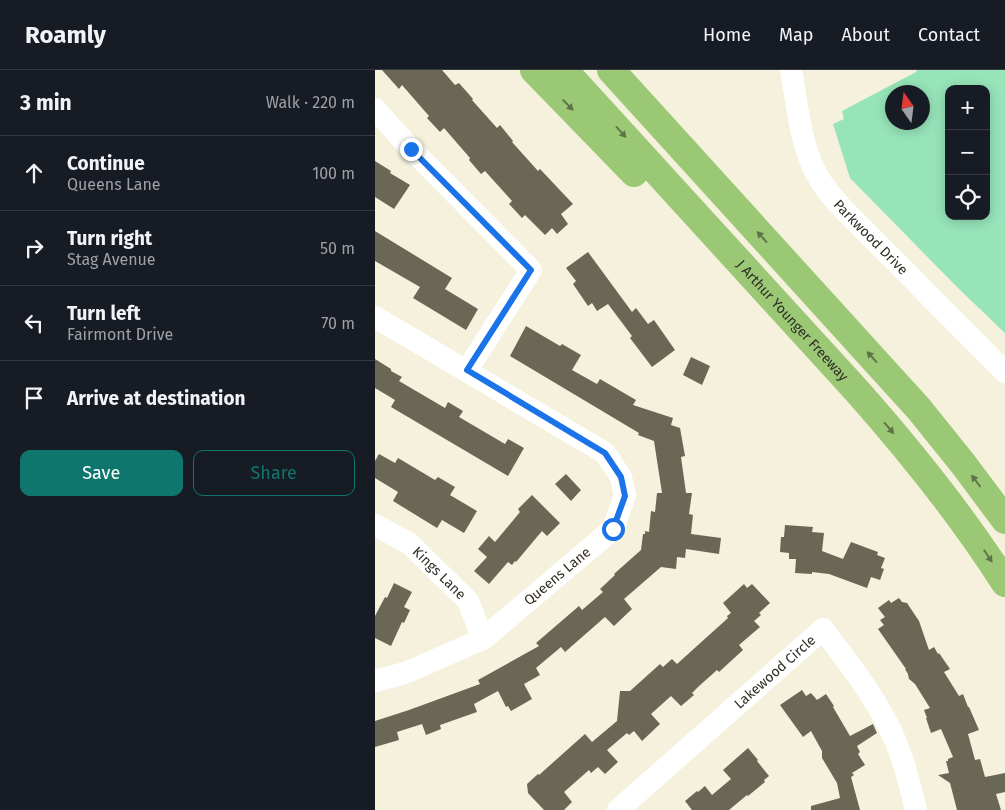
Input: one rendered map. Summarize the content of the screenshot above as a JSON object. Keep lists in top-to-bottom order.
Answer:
{
  "streets": {
    "highway": ["J Arthur Younger Freeway"],
    "street": [
      "Parkwood Drive",
      "Kings Lane",
      "Queens Lane",
      "Lakewood Circle"
    ]
  },
  "crossings": [
    ["Kings Lane", "Queens Lane"]
  ],
  "north": "top",
  "page": {
    "header": "Roamly",
    "nav": [
      "Home",
      "Map",
      "About",
      "Contact"
    ],
    "heading": ["3 min", "Walk · 220 m"],
    "map_buttons": ["+", "−"],
    "list": [
      ["Continue", "Queens Lane", "100 m"],
      ["Turn right", "Stag Avenue", "50 m"],
      ["Turn left", "Fairmont Drive", "70 m"],
      "Arrive at destination"
    ],
    "buttons": ["Save", "Share"]
  }
}
